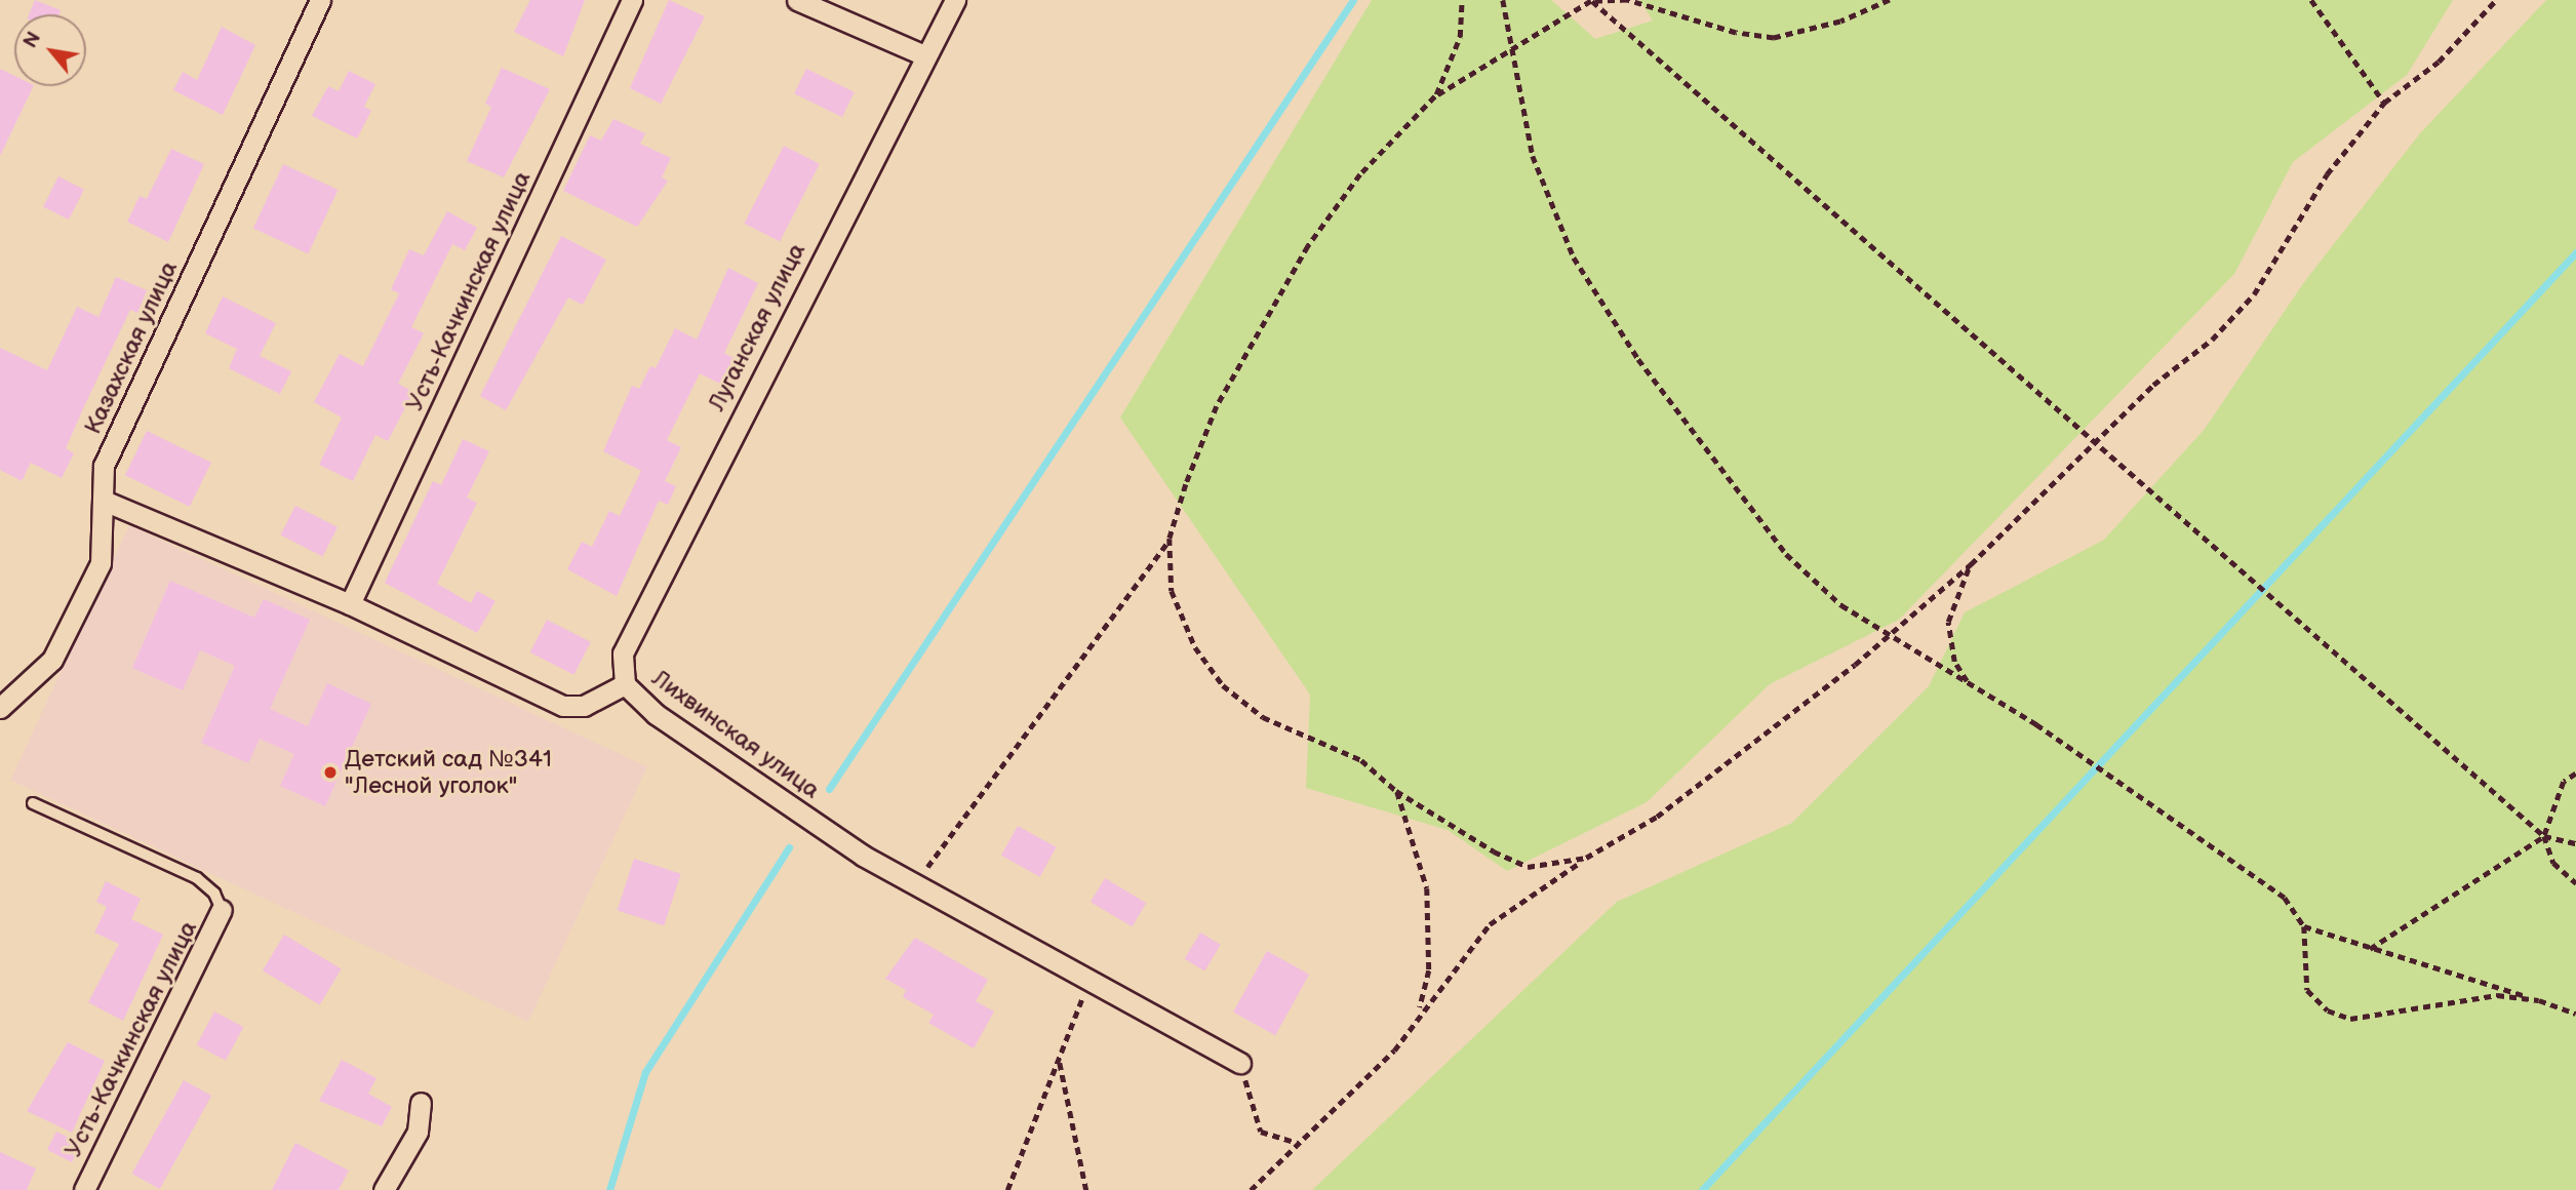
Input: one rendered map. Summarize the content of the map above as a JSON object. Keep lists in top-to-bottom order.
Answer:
{
  "streets": {
    "street": [
      "Усть-Качкинская улица",
      "Луганская улица",
      "Казахская улица",
      "Лихвинская улица"
    ]
  },
  "crossings": [
    ["Усть-Качкинская улица", "Лихвинская улица"],
    ["Луганская улица", "Лихвинская улица"],
    ["Казахская улица", "Лихвинская улица"]
  ],
  "places": ["Детский сад №341 \"Лесной уголок\""],
  "north": "top left"
}
